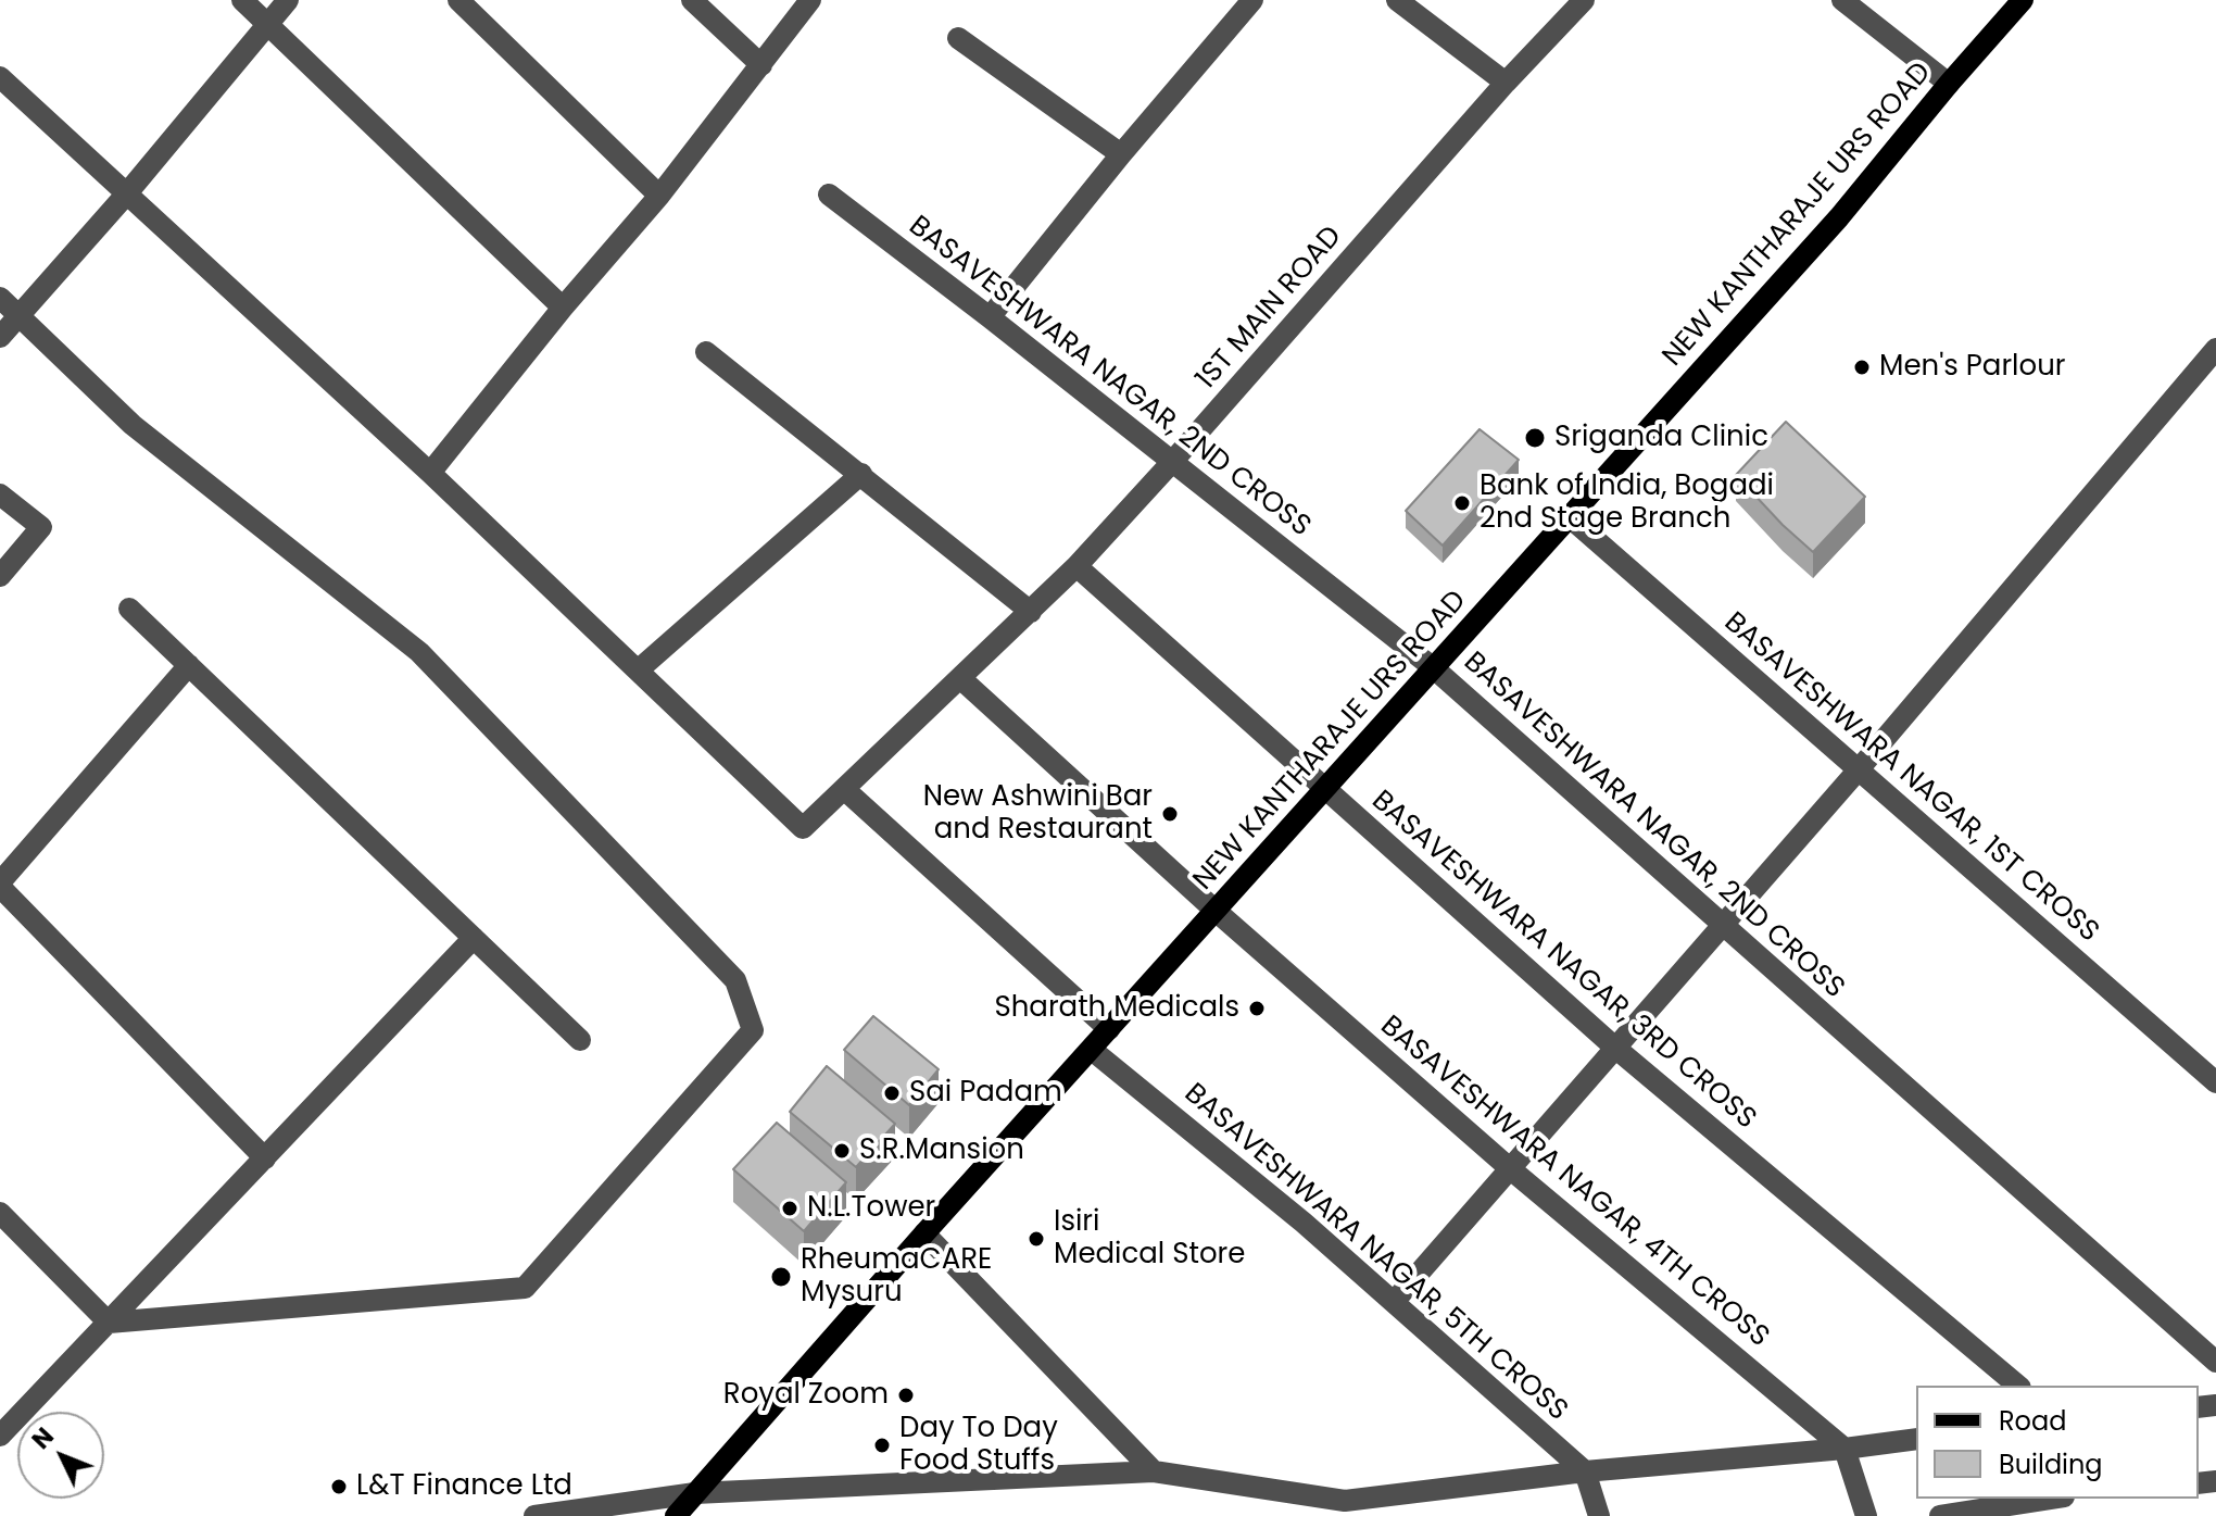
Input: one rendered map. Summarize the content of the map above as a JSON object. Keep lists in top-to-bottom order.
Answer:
{
  "streets": {
    "main road": ["NEW KANTHARAJE URS ROAD"],
    "street": [
      "1ST MAIN ROAD",
      "BASAVESHWARA NAGAR, 2ND CROSS",
      "BASAVESHWARA NAGAR, 1ST CROSS",
      "BASAVESHWARA NAGAR, 3RD CROSS",
      "BASAVESHWARA NAGAR, 4TH CROSS",
      "BASAVESHWARA NAGAR, 5TH CROSS"
    ]
  },
  "crossings": [
    ["NEW KANTHARAJE URS ROAD", "BASAVESHWARA NAGAR, 2ND CROSS"],
    ["NEW KANTHARAJE URS ROAD", "BASAVESHWARA NAGAR, 1ST CROSS"],
    ["NEW KANTHARAJE URS ROAD", "BASAVESHWARA NAGAR, 3RD CROSS"],
    ["NEW KANTHARAJE URS ROAD", "BASAVESHWARA NAGAR, 4TH CROSS"],
    ["NEW KANTHARAJE URS ROAD", "BASAVESHWARA NAGAR, 5TH CROSS"],
    ["1ST MAIN ROAD", "BASAVESHWARA NAGAR, 2ND CROSS"],
    ["1ST MAIN ROAD", "BASAVESHWARA NAGAR, 3RD CROSS"],
    ["1ST MAIN ROAD", "BASAVESHWARA NAGAR, 4TH CROSS"]
  ],
  "places": [
    "Men's Parlour",
    "Sriganda Clinic",
    "Bank of India, Bogadi 2nd Stage Branch",
    "New Ashwini Bar and Restaurant",
    "Sharath Medicals",
    "Sai Padam",
    "S.R.Mansion",
    "N.L.Tower",
    "Isiri Medical Store",
    "RheumaCARE Mysuru",
    "Royal Zoom",
    "Day To Day Food Stuffs",
    "L&T Finance Ltd"
  ],
  "legend": ["Road", "Building"],
  "north": "top left"
}
